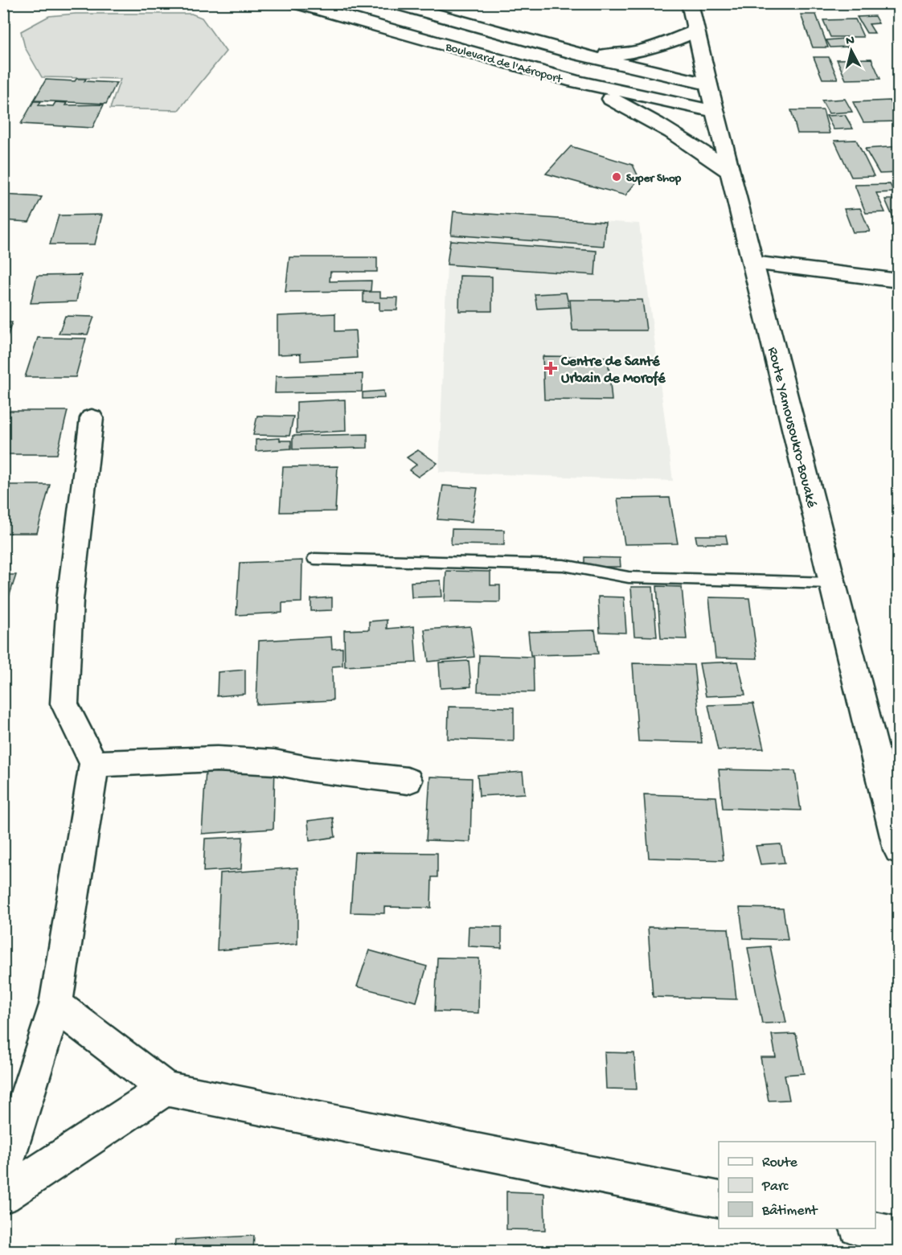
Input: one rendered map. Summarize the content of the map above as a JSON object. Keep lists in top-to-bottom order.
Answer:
{
  "streets": {
    "main road": ["Boulevard de l'Aéroport", "Route Yamousoukro-Bouaké"]
  },
  "crossings": [
    ["Boulevard de l'Aéroport", "Route Yamousoukro-Bouaké"]
  ],
  "places": {
    "other": ["Super Shop"],
    "health": ["Centre de Santé Urbain de Morofé"]
  },
  "legend": ["Route", "Parc", "Bâtiment"],
  "north": "top"
}
